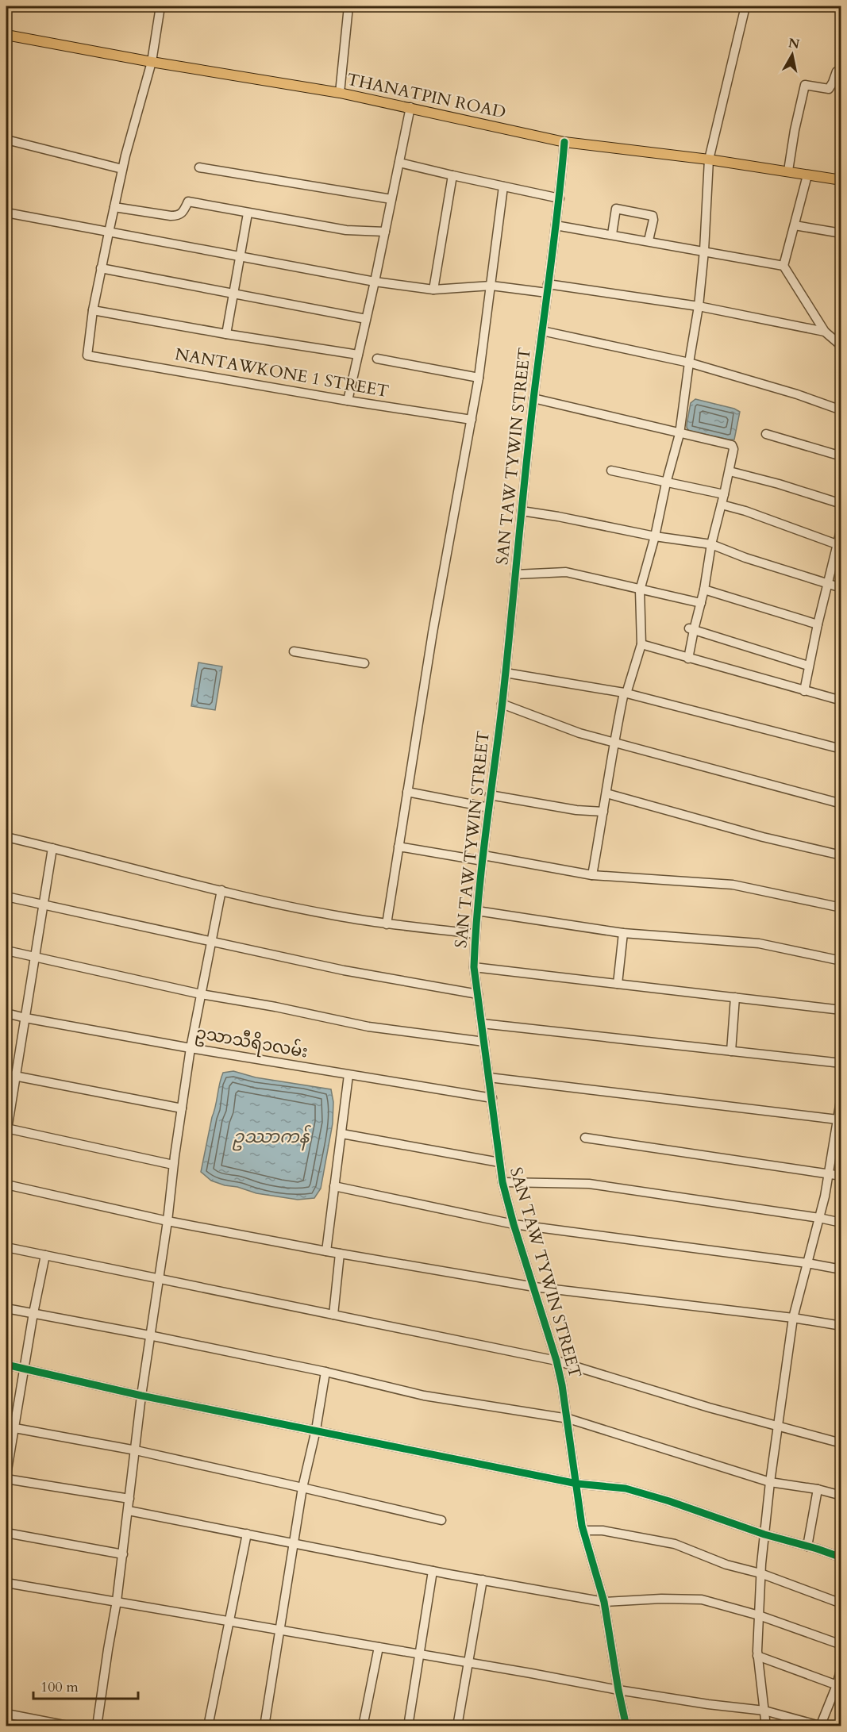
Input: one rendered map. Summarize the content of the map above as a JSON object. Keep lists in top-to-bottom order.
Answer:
{
  "streets": {
    "main road": ["THANATPIN ROAD"],
    "street": ["NANTAWKONE 1 STREET", "SAN TAW TYWIN STREET", "ဥသာသီရိ၁လမ်း"]
  },
  "crossings": [
    ["THANATPIN ROAD", "SAN TAW TYWIN STREET"],
    ["SAN TAW TYWIN STREET", "ဥသာသီရိ၁လမ်း"]
  ],
  "water": ["ဥဿာကန်"],
  "scale_bar": "100 m",
  "north": "top"
}
